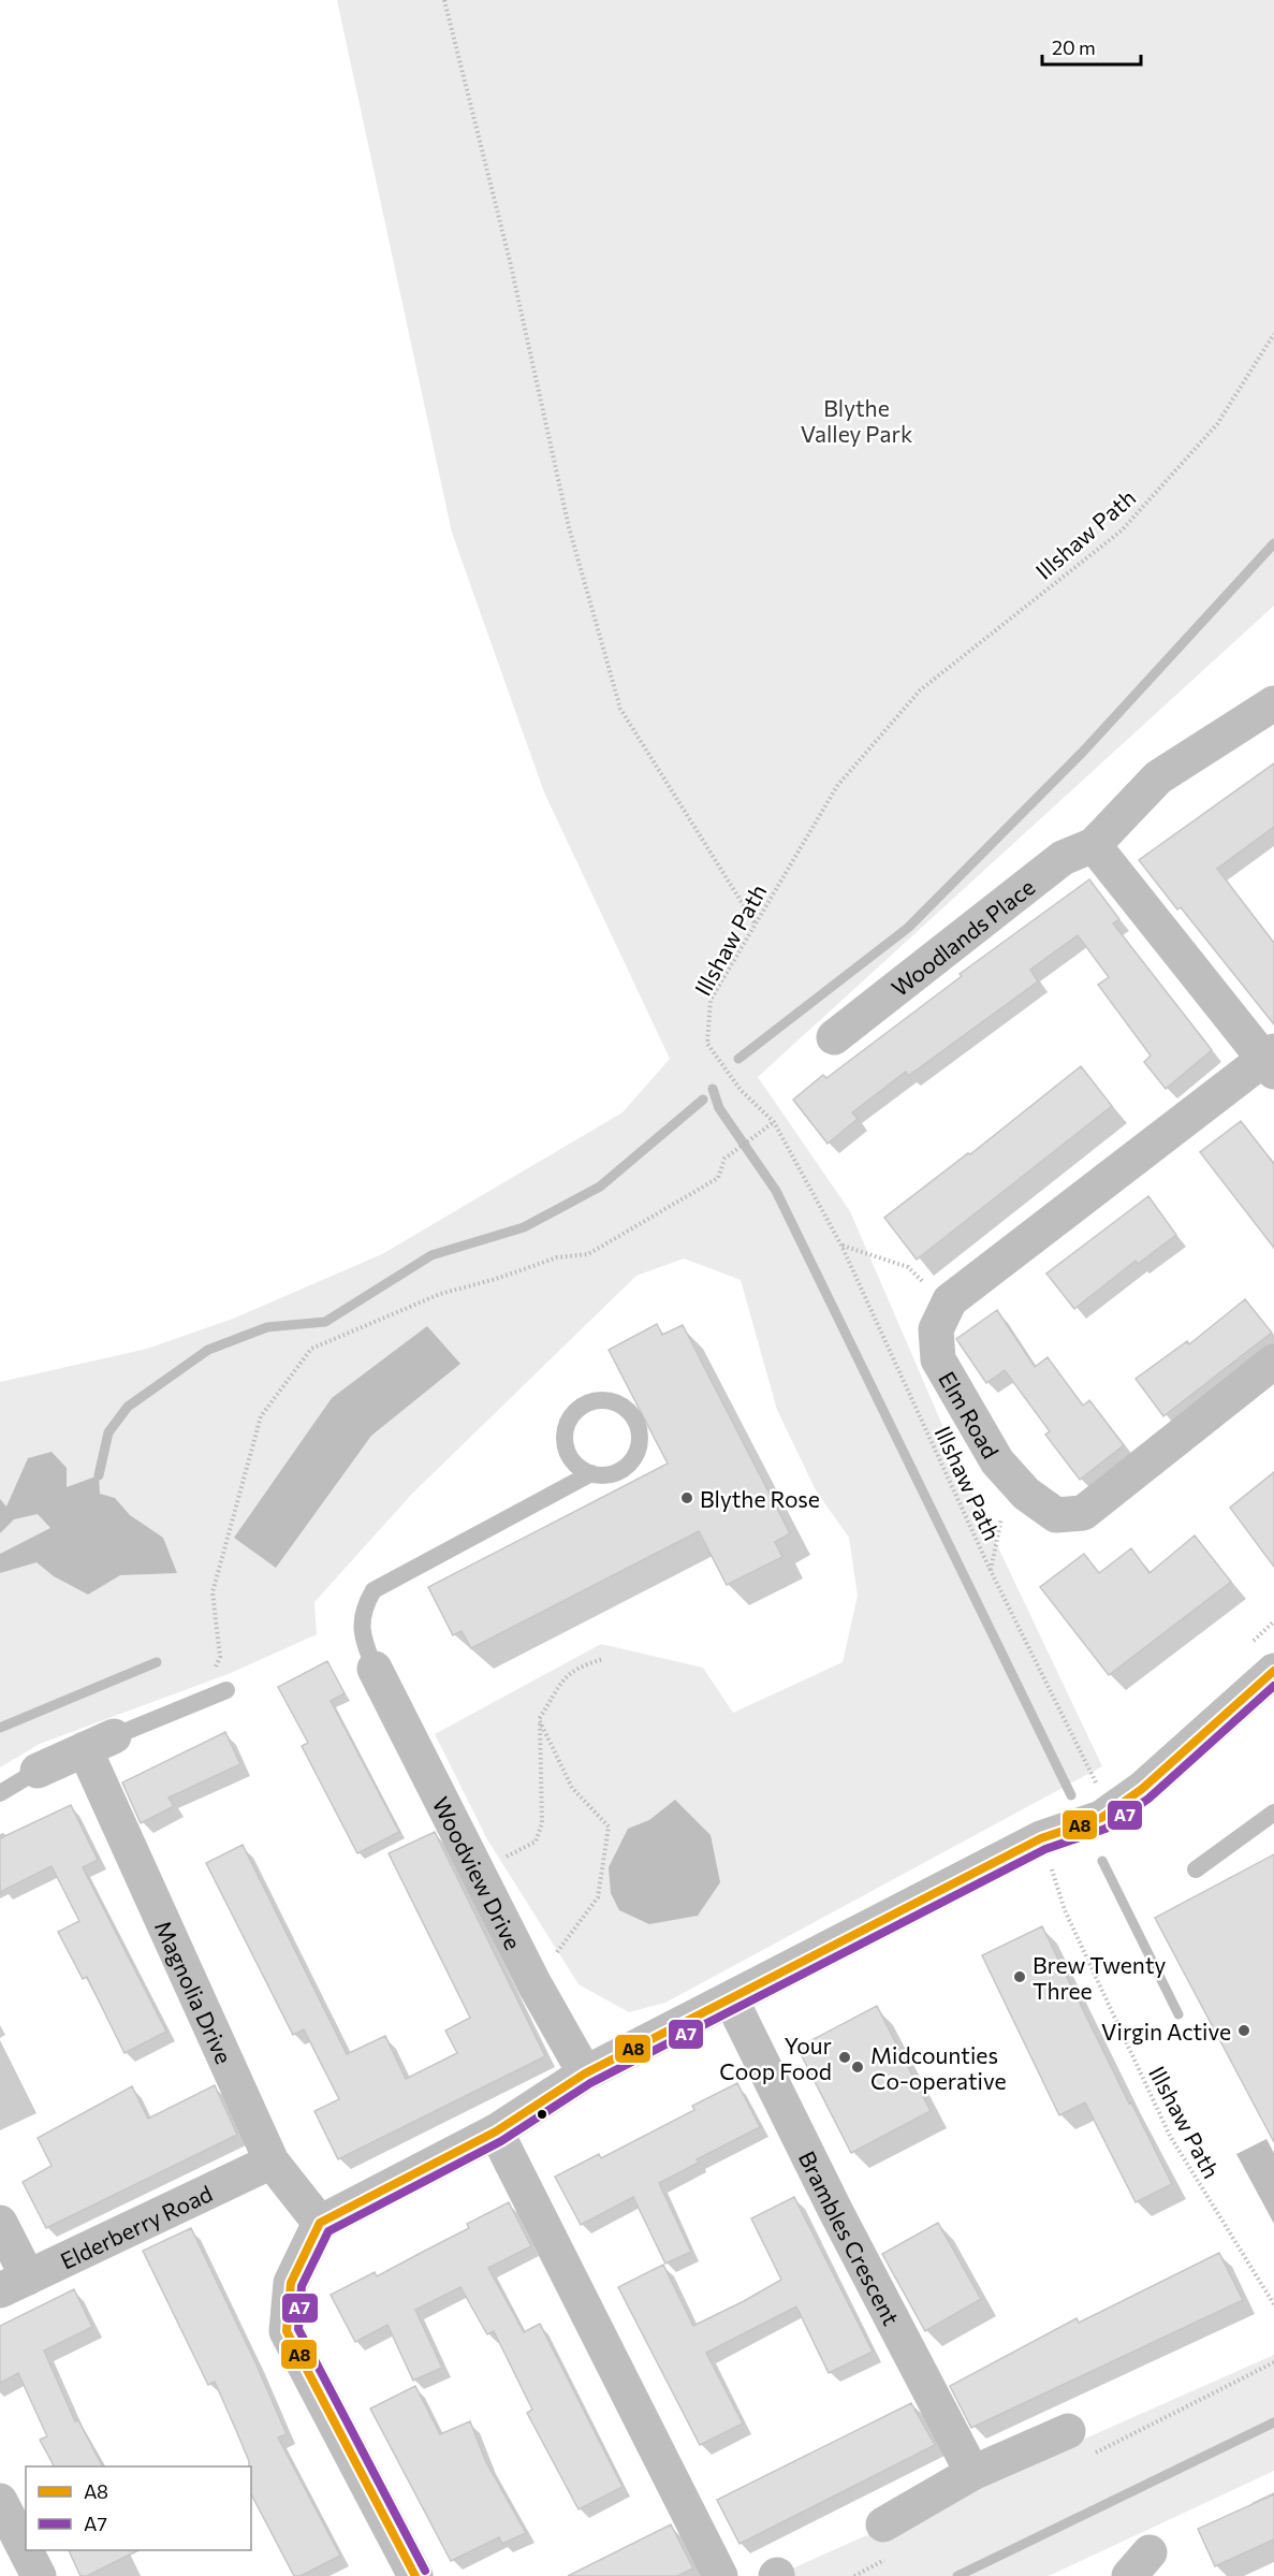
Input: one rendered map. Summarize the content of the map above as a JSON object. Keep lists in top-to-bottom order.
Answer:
{
  "streets": {
    "street": [
      "Woodlands Place",
      "Elm Road",
      "Woodview Drive",
      "Magnolia Drive",
      "Elderberry Road",
      "Brambles Crescent"
    ],
    "path": ["Illshaw Path"]
  },
  "crossings": [
    ["Magnolia Drive", "Elderberry Road"]
  ],
  "parks": ["Blythe Valley Park"],
  "places": [
    "Blythe Rose",
    "Brew Twenty Three",
    "Virgin Active",
    "Your Coop Food",
    "Midcounties Co-operative"
  ],
  "lines": ["transit line A8", "transit line A7"],
  "legend": ["A8", "A7"],
  "scale_bar": "20 m"
}
